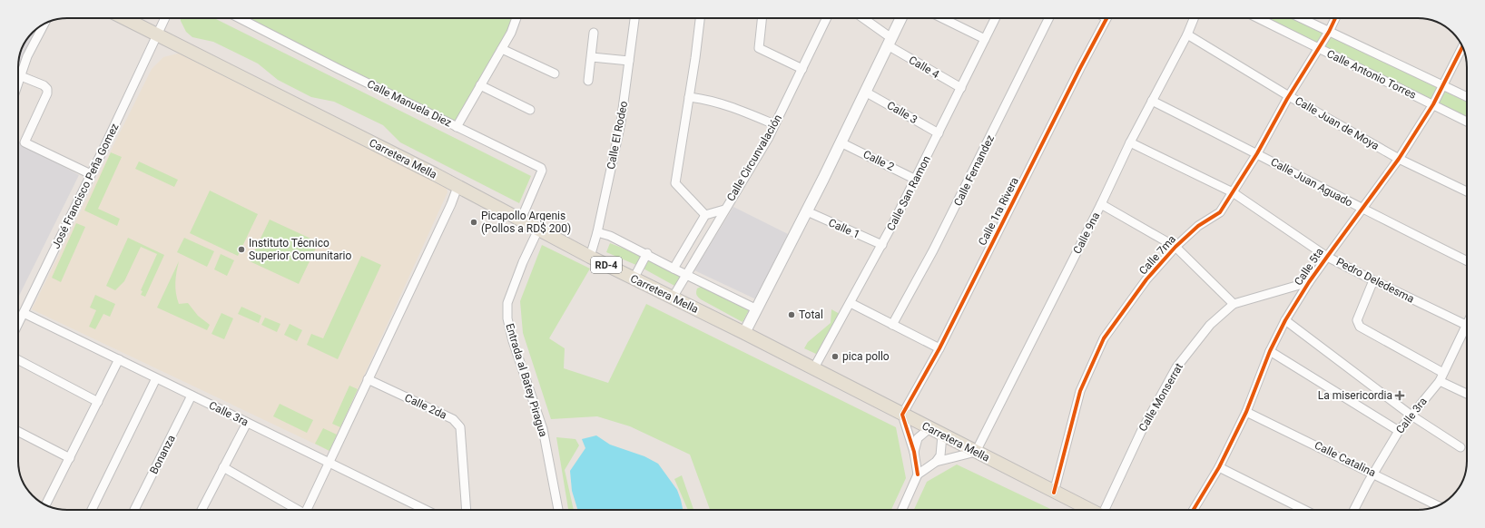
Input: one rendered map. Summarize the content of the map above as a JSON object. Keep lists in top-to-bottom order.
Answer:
{
  "streets": {
    "main road": ["Carretera Mella", "RD-4"],
    "street": [
      "Calle 4",
      "Calle Antonio Torres",
      "Calle Manuela Diez",
      "Calle 3",
      "Calle Juan de Moya",
      "Calle El Rodeo",
      "Calle Circunvalación",
      "Calle 2",
      "Calle Fernandez",
      "Calle Juan Aguado",
      "José Francisco Peña Gomez",
      "Calle San Ramon",
      "Calle 1ra Rivera",
      "Calle 1",
      "Calle 9na",
      "Calle 7ma",
      "Calle 5ta",
      "Pedro Deledesma",
      "Entrada al Batey Piragua",
      "Calle Monserrat",
      "Calle 2da",
      "Calle 3ra",
      "Bonanza",
      "Calle Catalina"
    ]
  },
  "crossings": [
    ["Calle 4", "Calle San Ramon"],
    ["Calle Antonio Torres", "Calle 7ma"],
    ["Calle Antonio Torres", "Calle 5ta"],
    ["Calle Manuela Diez", "Carretera Mella"],
    ["Calle 3", "Calle San Ramon"],
    ["Calle Juan de Moya", "Calle 9na"],
    ["Calle Juan de Moya", "Calle 7ma"],
    ["Calle Juan de Moya", "Calle 5ta"],
    ["Calle El Rodeo", "Carretera Mella"],
    ["Calle Circunvalación", "Carretera Mella"],
    ["Carretera Mella", "José Francisco Peña Gomez"],
    ["Carretera Mella", "Calle San Ramon"],
    ["Carretera Mella", "Calle 1ra Rivera"],
    ["Carretera Mella", "Calle 9na"],
    ["Carretera Mella", "Calle 7ma"],
    ["Carretera Mella", "Entrada al Batey Piragua"],
    ["Calle 2", "Calle San Ramon"],
    ["Calle Juan Aguado", "Calle 9na"],
    ["Calle Juan Aguado", "Calle 7ma"],
    ["Calle Juan Aguado", "Calle 5ta"],
    ["José Francisco Peña Gomez", "Calle 3ra"],
    ["Calle San Ramon", "Calle 1"],
    ["Calle 9na", "Pedro Deledesma"],
    ["Calle 7ma", "Pedro Deledesma"],
    ["Calle 5ta", "Pedro Deledesma"],
    ["Calle 5ta", "Calle Monserrat"],
    ["Calle 5ta", "Calle Catalina"],
    ["Calle 3ra", "Bonanza"],
    ["Calle 3ra", "Calle Catalina"]
  ],
  "places": {
    "other": [
      "Picapollo Argenis (Pollos a RD$ 200)",
      "Instituto Técnico Superior Comunitario",
      "Total",
      "pica pollo"
    ],
    "health": ["La misericordia"]
  }
}
